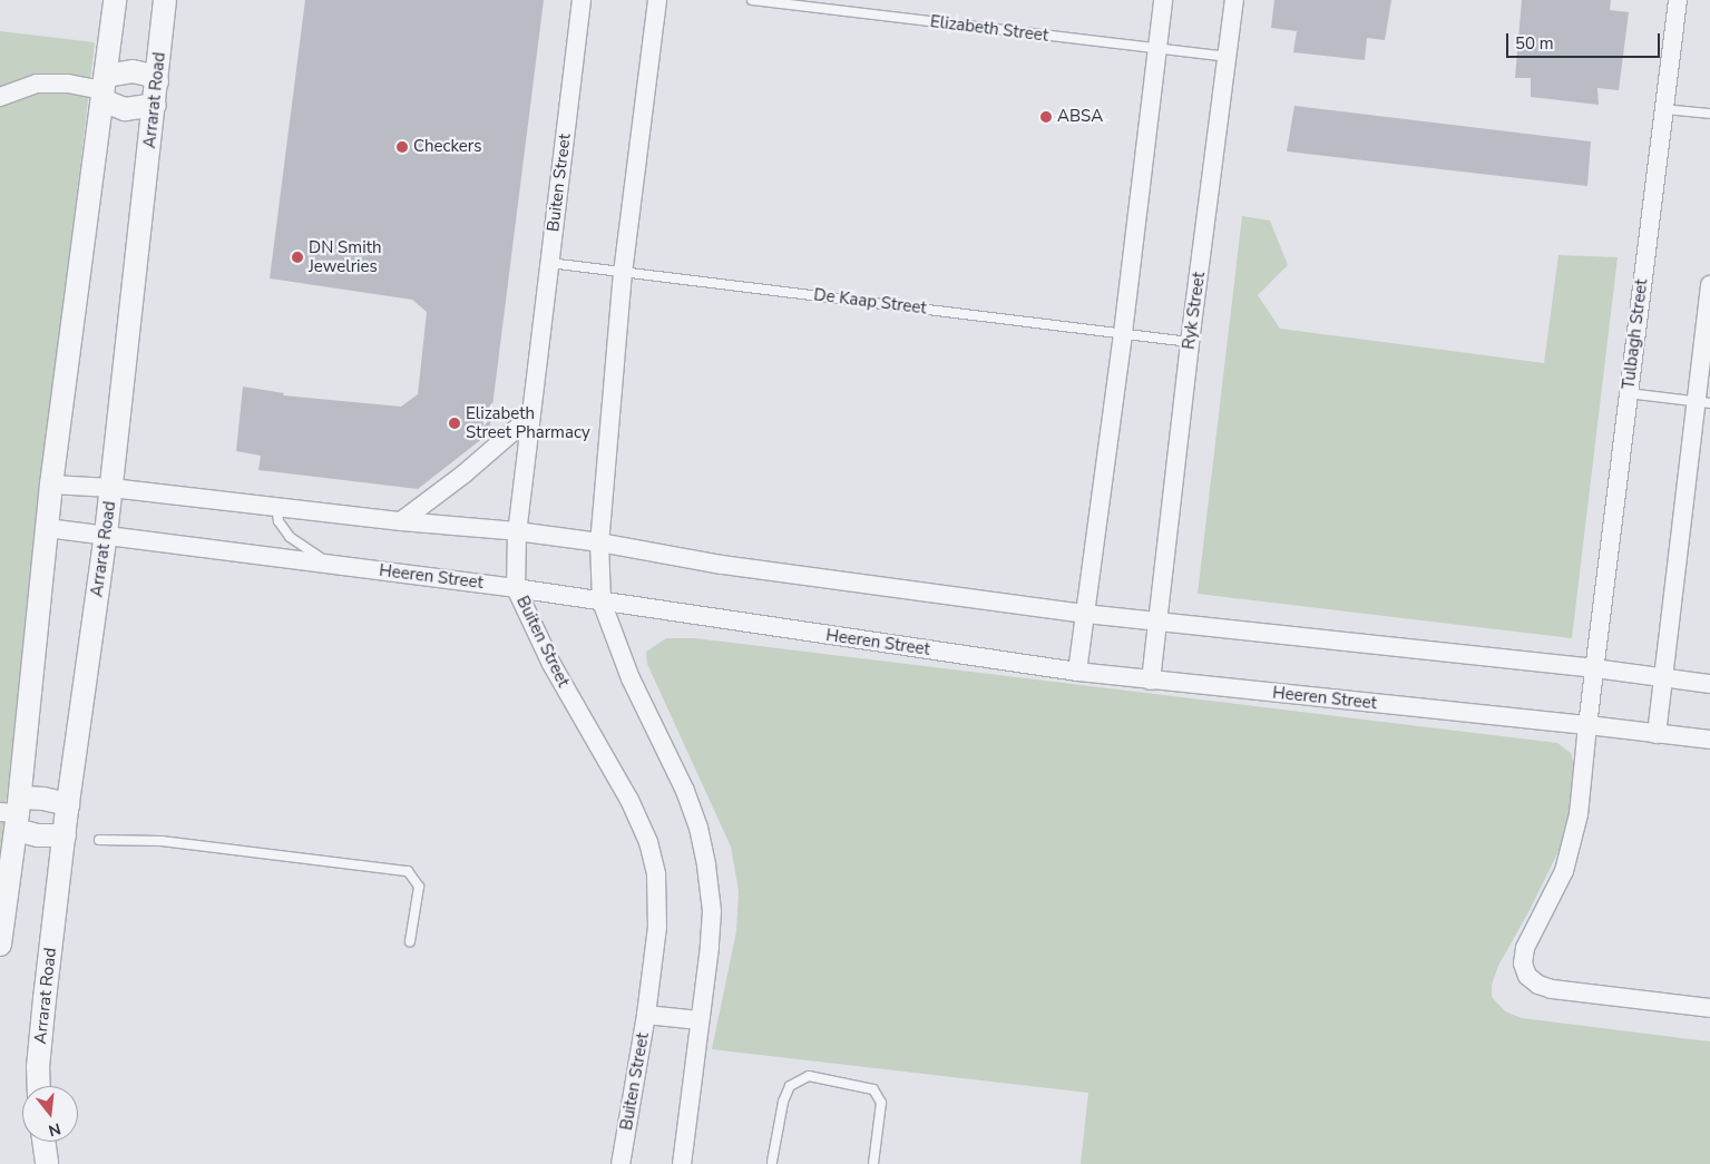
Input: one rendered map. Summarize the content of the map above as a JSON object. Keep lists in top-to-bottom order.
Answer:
{
  "streets": {
    "street": [
      "Arrarat Road",
      "Buiten Street",
      "Ryk Street",
      "Tulbagh Street",
      "Heeren Street"
    ],
    "lane": ["Elizabeth Street", "De Kaap Street"]
  },
  "crossings": [
    ["Elizabeth Street", "Ryk Street"],
    ["Arrarat Road", "Heeren Street"],
    ["Buiten Street", "De Kaap Street"],
    ["Buiten Street", "Heeren Street"],
    ["De Kaap Street", "Ryk Street"],
    ["Ryk Street", "Heeren Street"],
    ["Tulbagh Street", "Heeren Street"]
  ],
  "places": [
    "ABSA",
    "Checkers",
    "DN Smith Jewelries",
    "Elizabeth Street Pharmacy"
  ],
  "scale_bar": "50 m",
  "north": "bottom"
}
